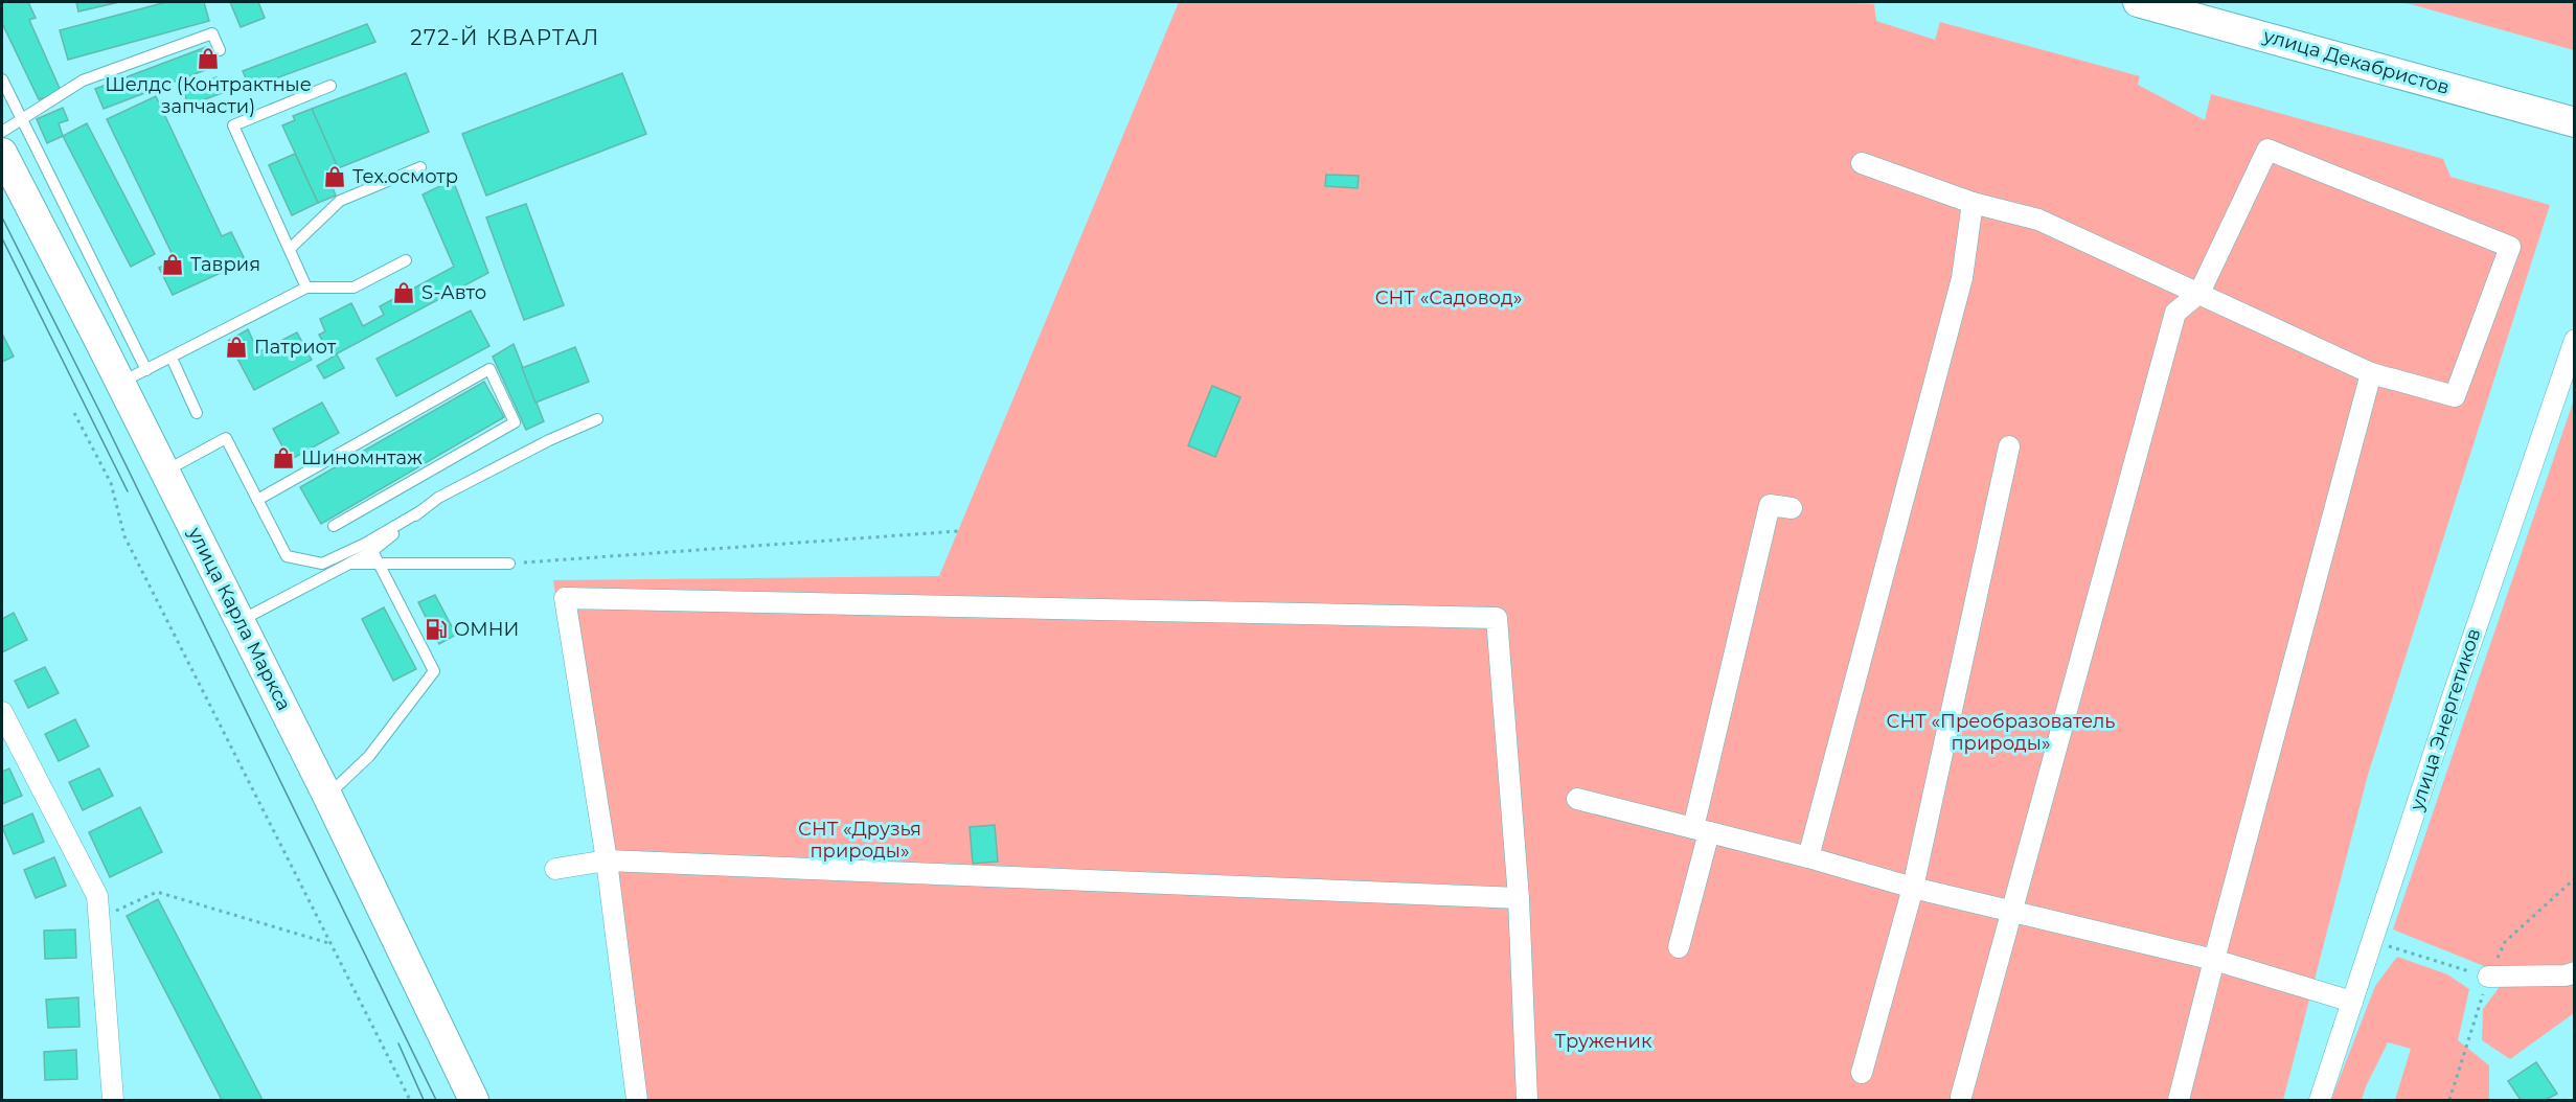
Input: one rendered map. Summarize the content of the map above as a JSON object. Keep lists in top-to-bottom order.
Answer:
{
  "streets": {
    "street": ["улица Декабристов", "улица Карла Маркса", "улица Энергетиков"]
  },
  "districts": ["272-Й КВАРТАЛ"],
  "parks": [
    "СНТ «Садовод»",
    "СНТ «Преобразователь природы»",
    "СНТ «Друзья природы»",
    "Труженик"
  ],
  "places": {
    "shop": [
      "Шелдс (Контрактные запчасти)",
      "Тех.осмотр",
      "Таврия",
      "S-Авто",
      "Патриот",
      "Шиномнтаж"
    ],
    "fuel station": ["ОМНИ"]
  }
}
